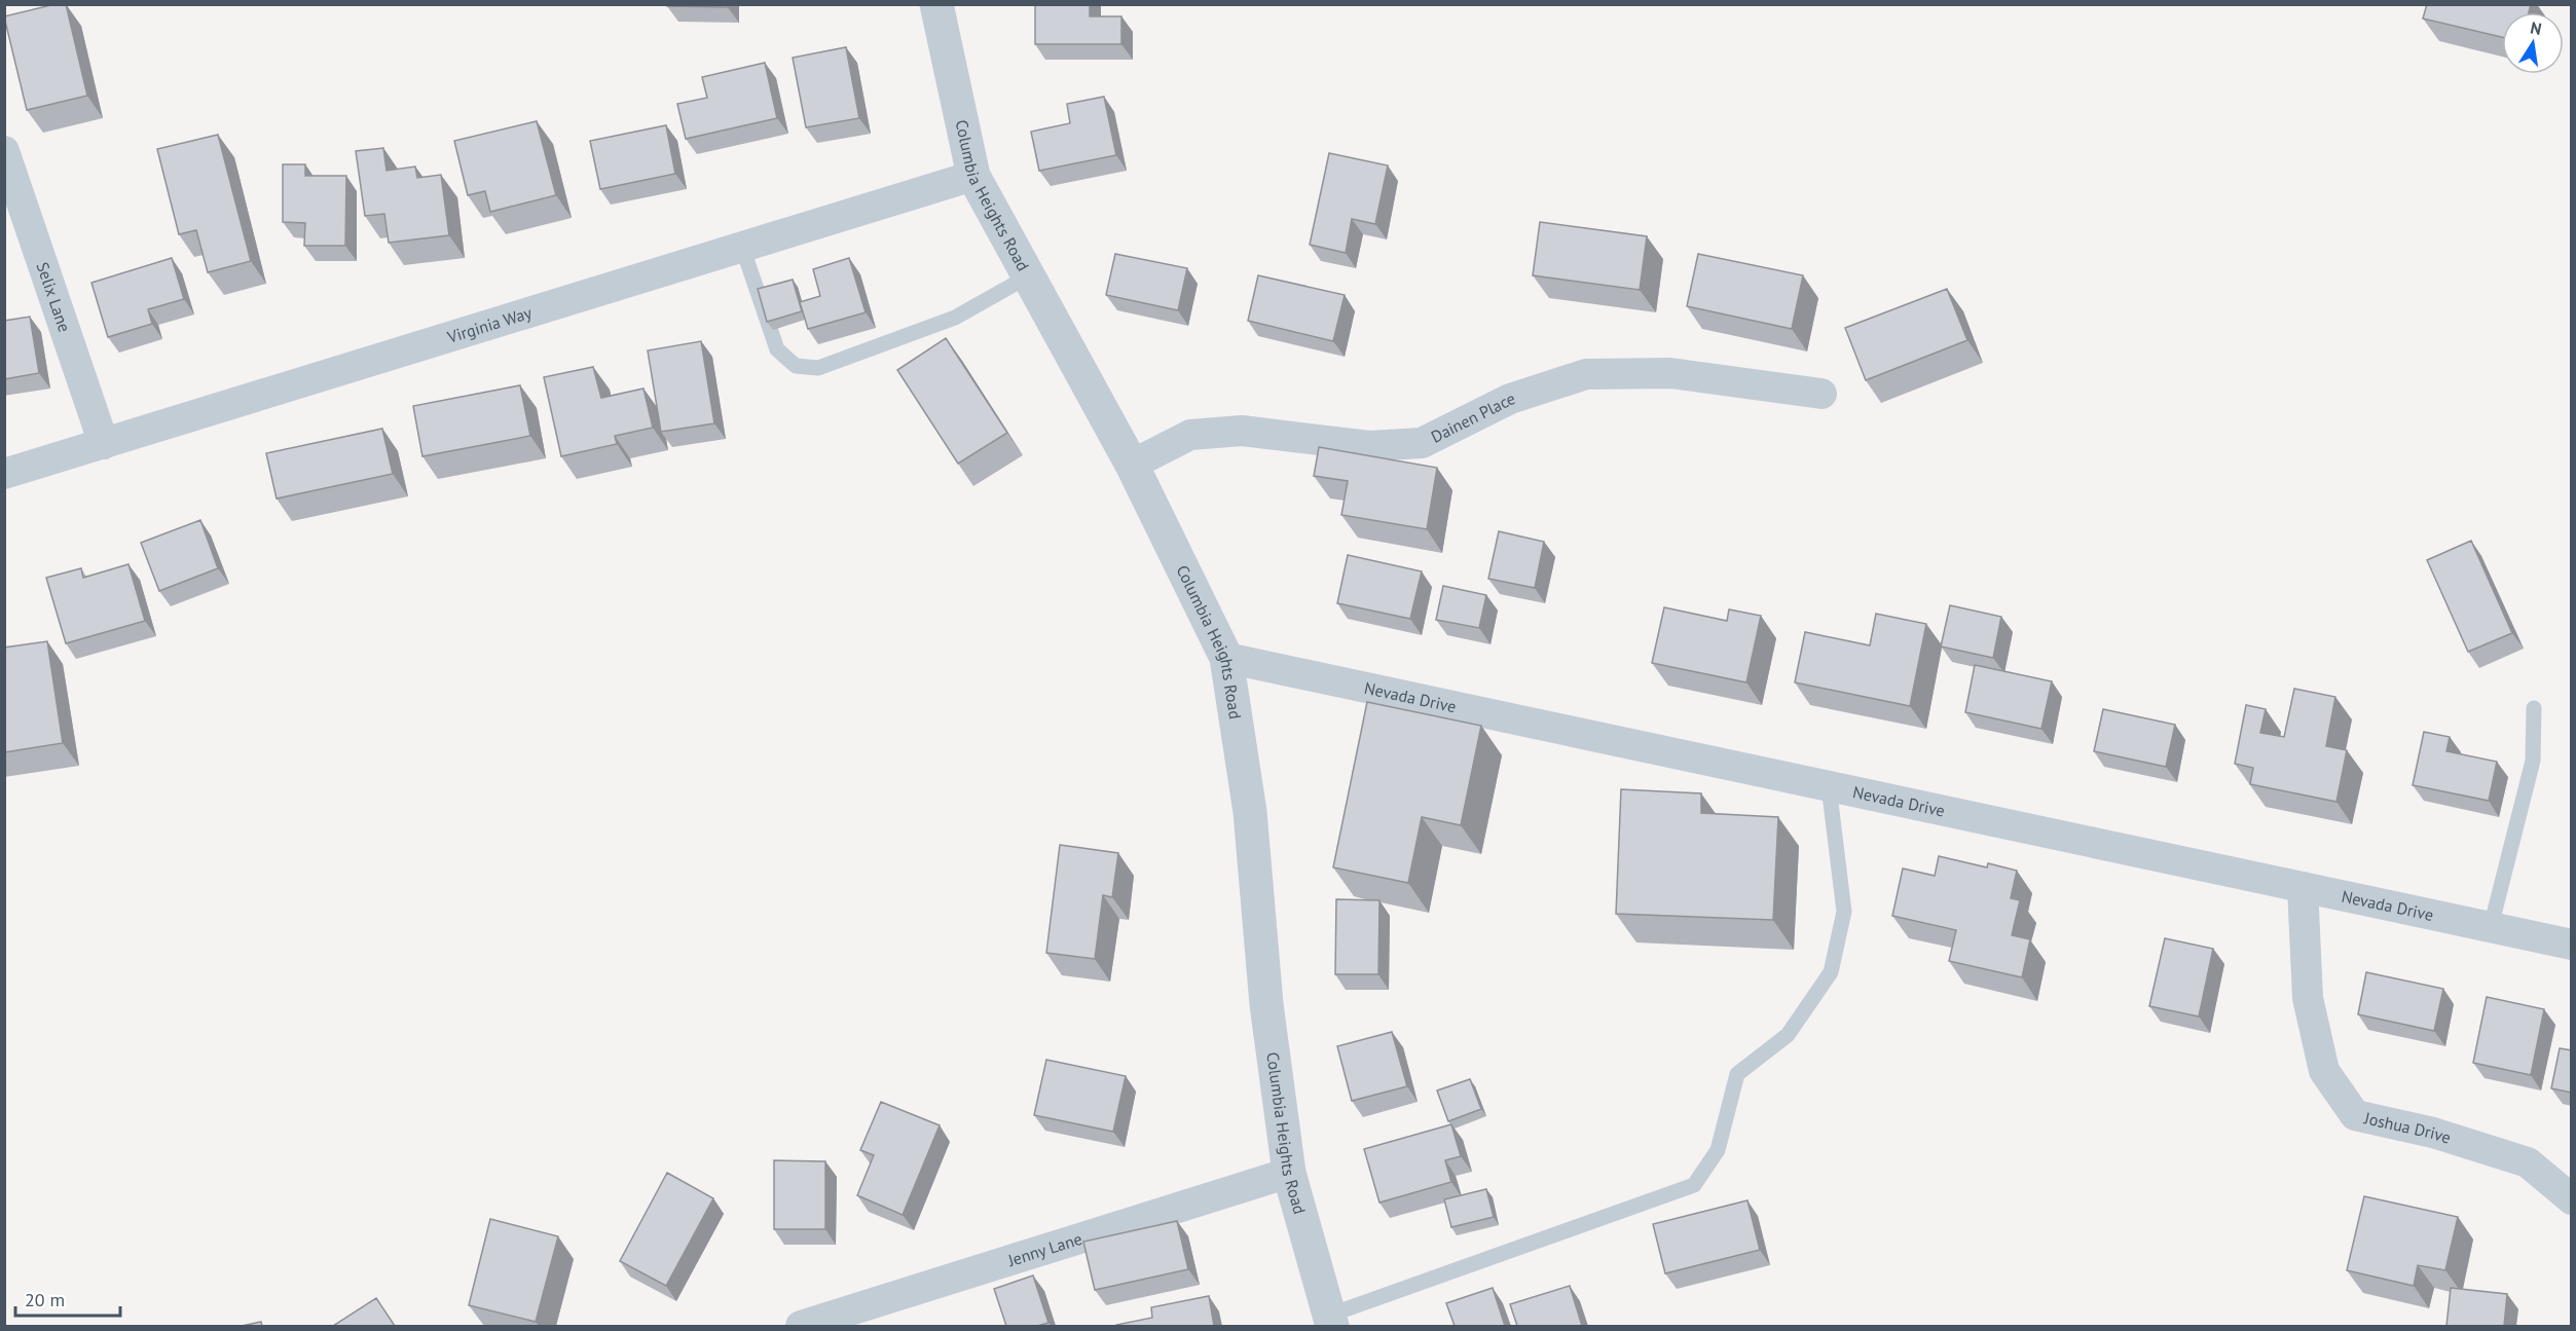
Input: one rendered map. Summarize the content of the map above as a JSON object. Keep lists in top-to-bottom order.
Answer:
{
  "streets": {
    "street": [
      "Columbia Heights Road",
      "Selix Lane",
      "Virginia Way",
      "Dainen Place",
      "Nevada Drive",
      "Joshua Drive",
      "Jenny Lane"
    ]
  },
  "crossings": [
    ["Columbia Heights Road", "Virginia Way"],
    ["Columbia Heights Road", "Dainen Place"],
    ["Columbia Heights Road", "Nevada Drive"],
    ["Columbia Heights Road", "Jenny Lane"],
    ["Selix Lane", "Virginia Way"],
    ["Nevada Drive", "Joshua Drive"]
  ],
  "scale_bar": "20 m",
  "north": "top"
}
